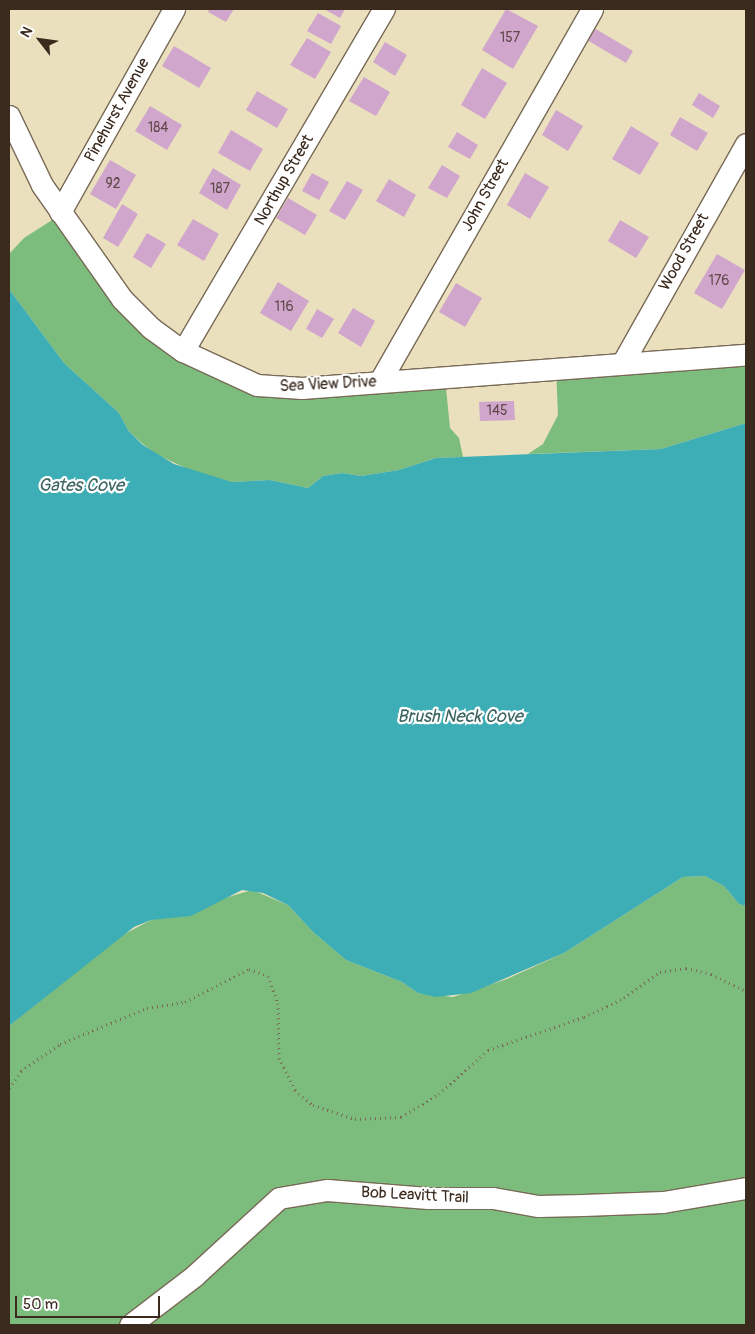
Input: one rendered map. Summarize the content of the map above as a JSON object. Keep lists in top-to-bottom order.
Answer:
{
  "streets": {
    "street": [
      "Pinehurst Avenue",
      "Northup Street",
      "John Street",
      "Wood Street",
      "Sea View Drive",
      "Bob Leavitt Trail"
    ]
  },
  "crossings": [
    ["Pinehurst Avenue", "Sea View Drive"],
    ["Northup Street", "Sea View Drive"],
    ["John Street", "Sea View Drive"],
    ["Wood Street", "Sea View Drive"]
  ],
  "water": ["Gates Cove", "Brush Neck Cove"],
  "house_numbers": [
    "157",
    "184",
    "92",
    "187",
    "176",
    "116",
    "145"
  ],
  "scale_bar": "50 m",
  "north": "top left"
}
